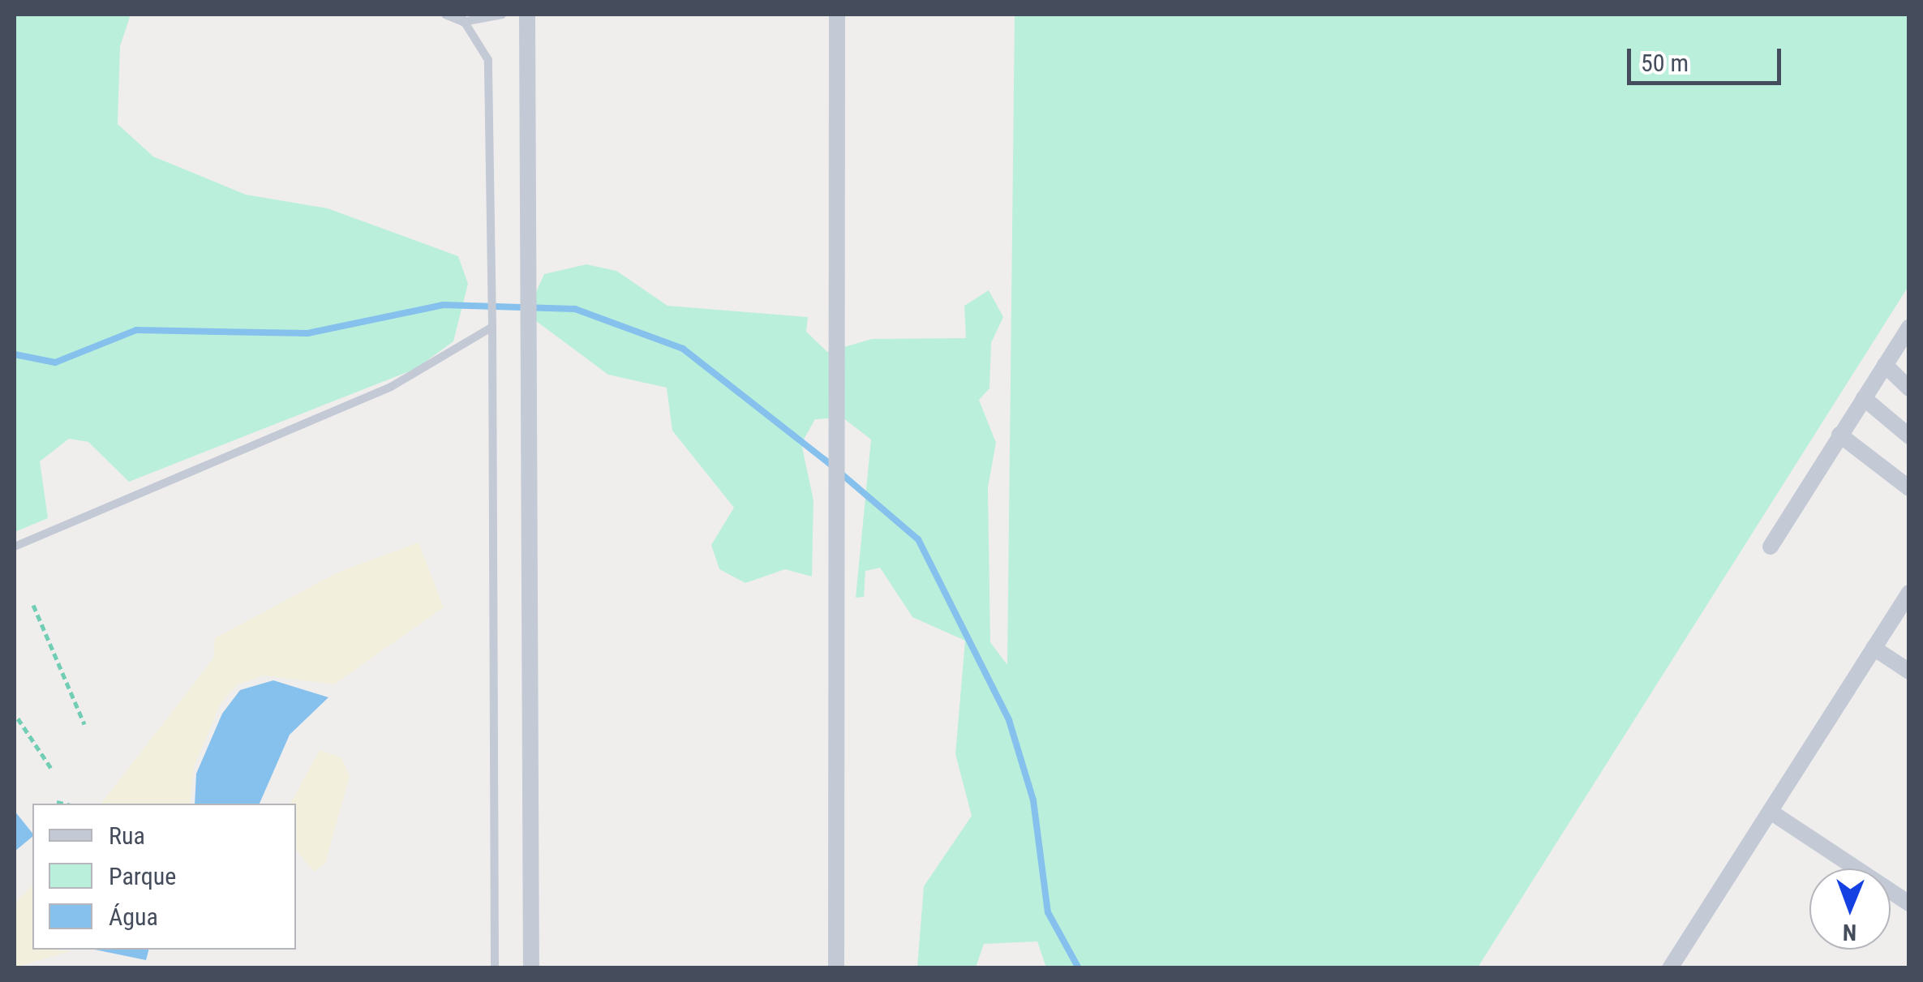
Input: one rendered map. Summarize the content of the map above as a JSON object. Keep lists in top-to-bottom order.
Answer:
{
  "legend": ["Rua", "Parque", "Água"],
  "scale_bar": "50 m",
  "north": "bottom"
}
